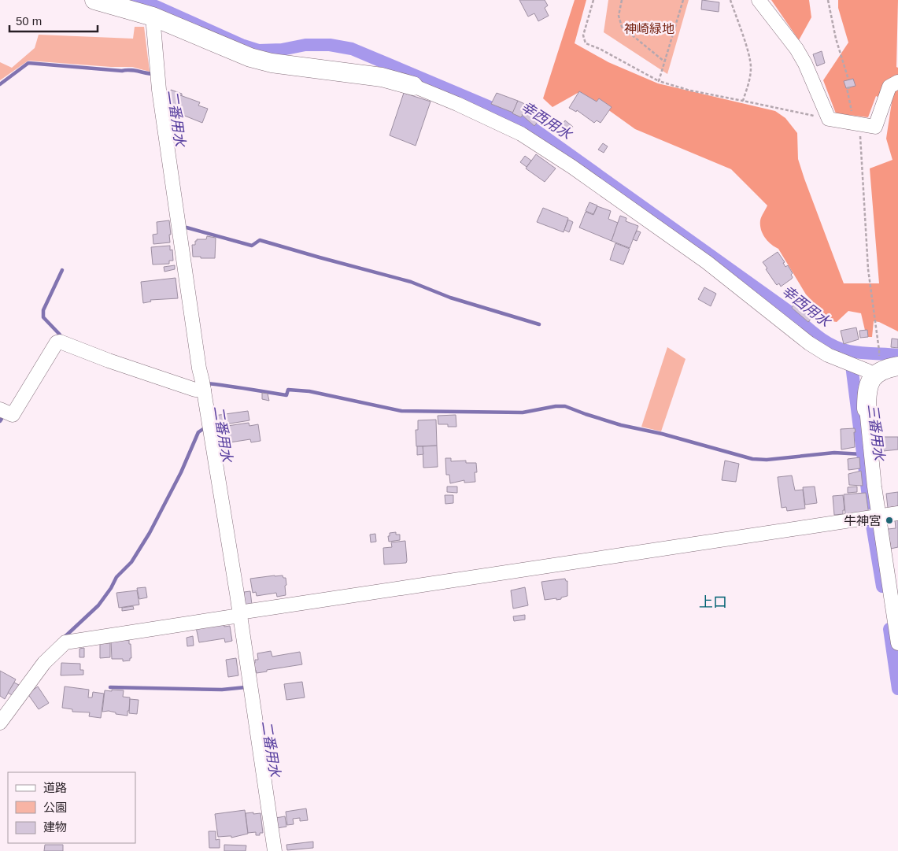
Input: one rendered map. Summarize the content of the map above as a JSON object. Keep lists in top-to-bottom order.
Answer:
{
  "districts": ["上口"],
  "water": ["二番用水", "幸西用水", "三番用水"],
  "parks": ["神崎緑地"],
  "places": ["牛神宮"],
  "legend": ["道路", "公園", "建物"],
  "scale_bar": "50 m"
}
